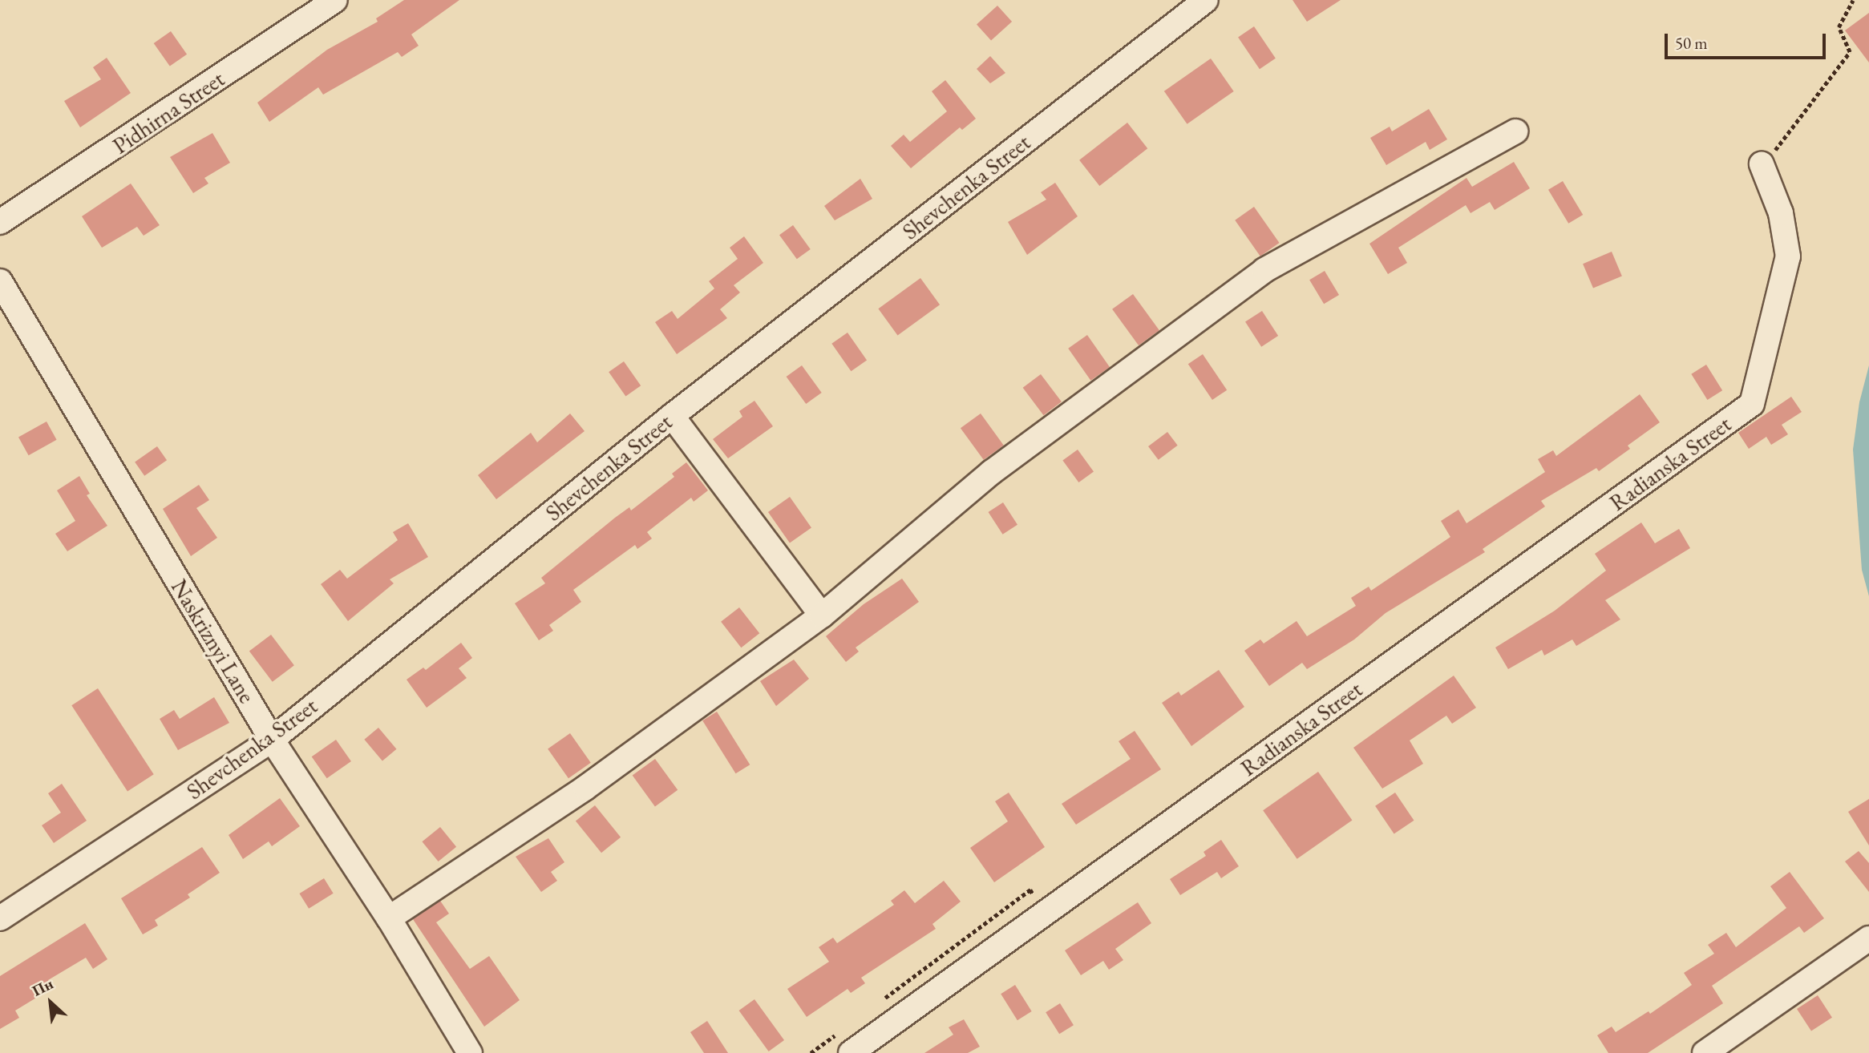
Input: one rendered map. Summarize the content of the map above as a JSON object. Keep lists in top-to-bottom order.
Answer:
{
  "streets": {
    "street": [
      "Pidhirna Street",
      "Shevchenka Street",
      "Radianska Street",
      "Naskriznyi Lane"
    ]
  },
  "crossings": [
    ["Shevchenka Street", "Naskriznyi Lane"]
  ],
  "scale_bar": "50 m",
  "north": "top left"
}
